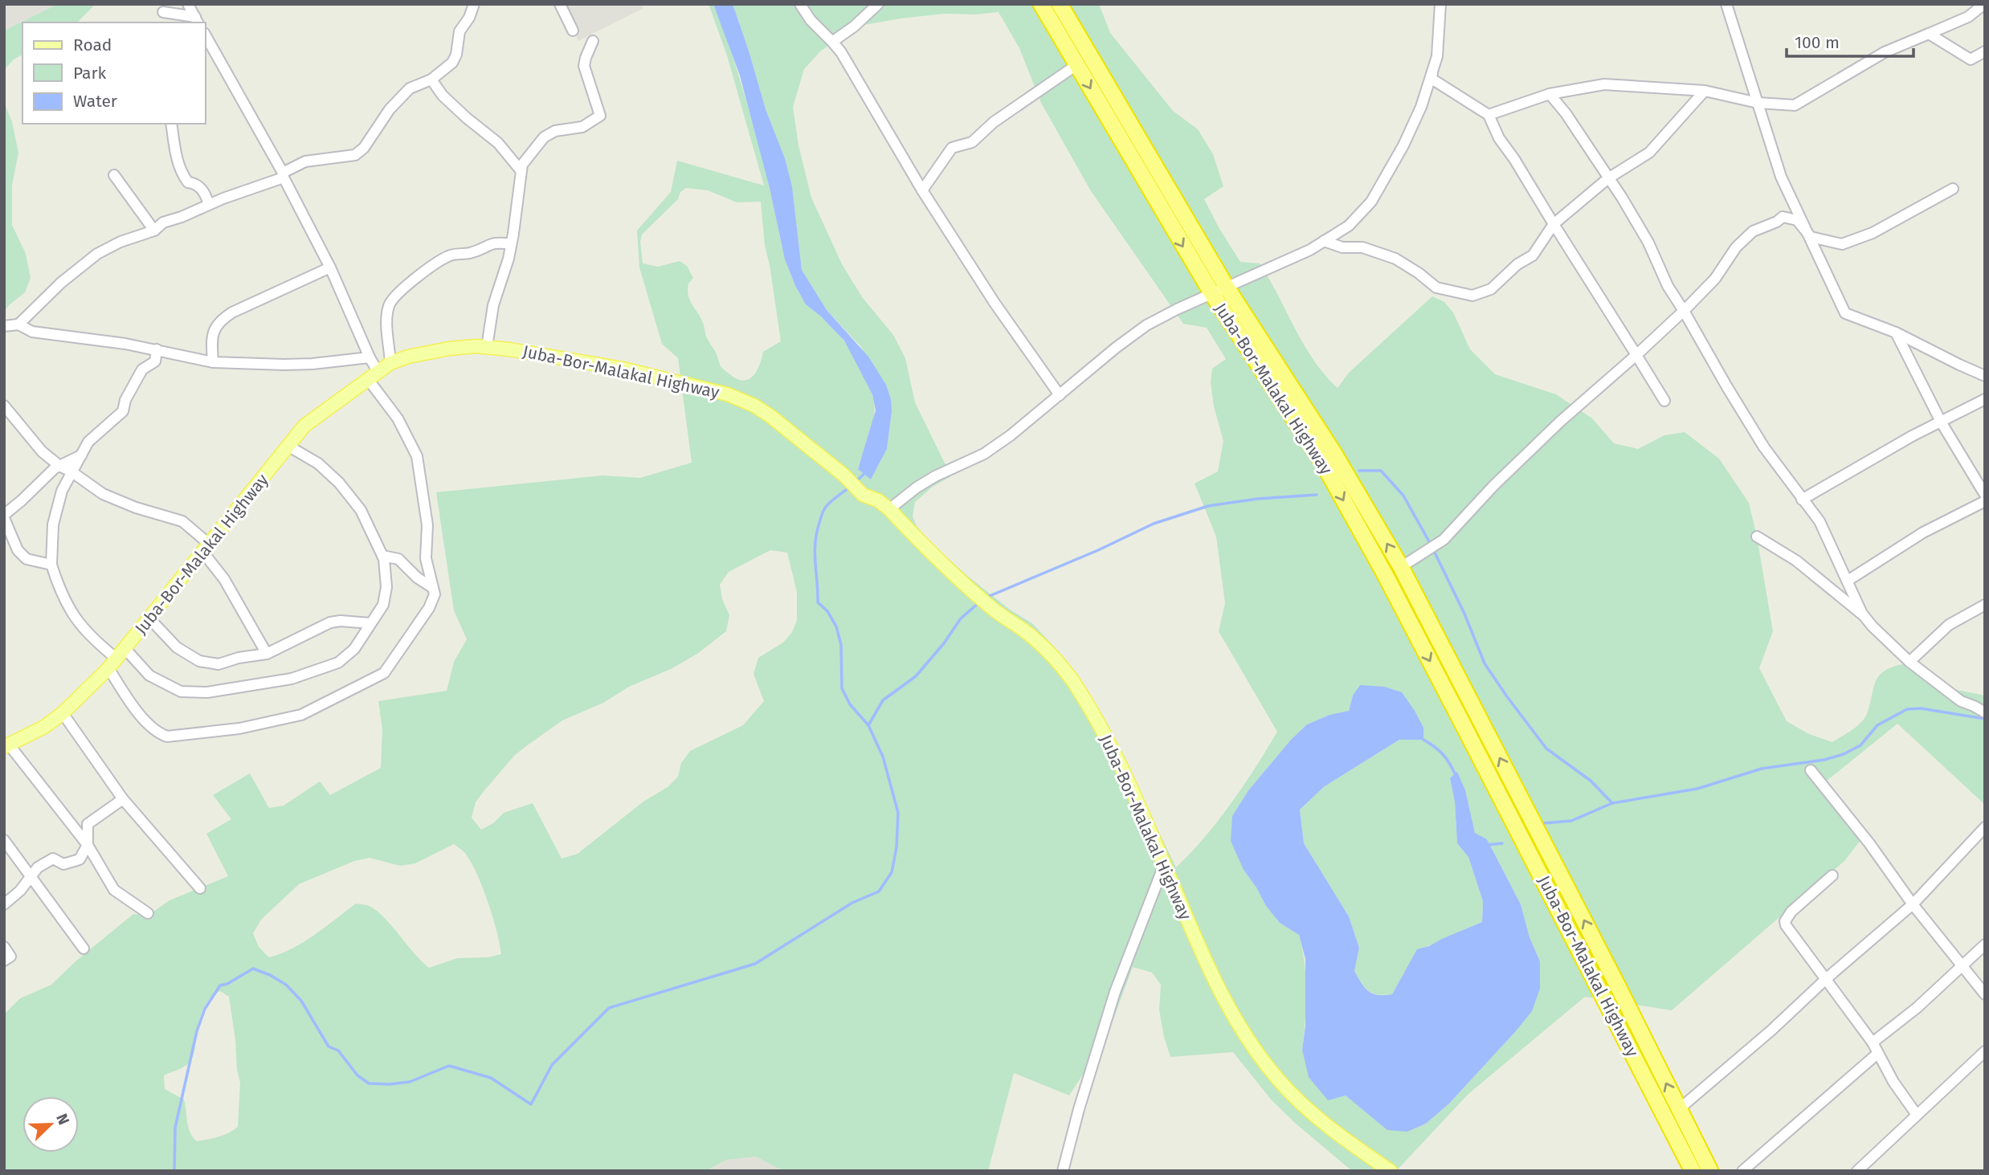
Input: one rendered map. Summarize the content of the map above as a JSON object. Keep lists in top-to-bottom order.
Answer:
{
  "streets": {
    "highway": ["Juba-Bor-Malakal Highway"]
  },
  "legend": ["Road", "Park", "Water"],
  "scale_bar": "100 m",
  "north": "top right"
}
